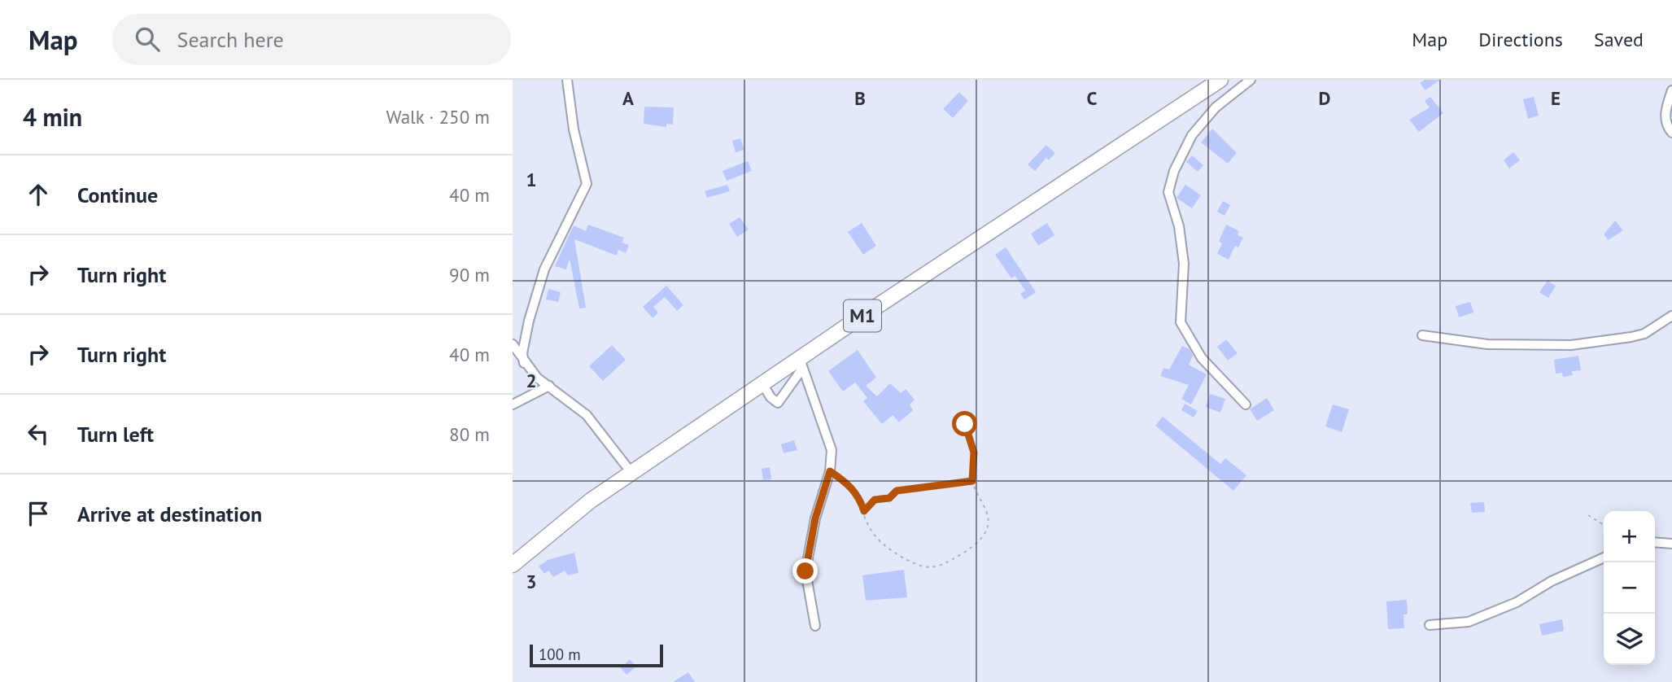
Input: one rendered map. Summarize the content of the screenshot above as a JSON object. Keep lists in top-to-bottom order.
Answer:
{
  "streets": {
    "highway": ["M1"]
  },
  "scale_bar": "100 m",
  "page": {
    "header": "Map",
    "search": "Search here",
    "nav": ["Map", "Directions", "Saved"],
    "heading": ["4 min", "Walk · 250 m"],
    "list": [
      ["Continue", "40 m"],
      ["Turn right", "90 m"],
      ["Turn right", "40 m"],
      ["Turn left", "80 m"],
      "Arrive at destination"
    ],
    "map_buttons": ["+", "−"],
    "scale": "100 m"
  },
  "grid": {
    "columns": [
      "A",
      "B",
      "C",
      "D",
      "E"
    ],
    "rows": ["1", "2", "3"]
  }
}
